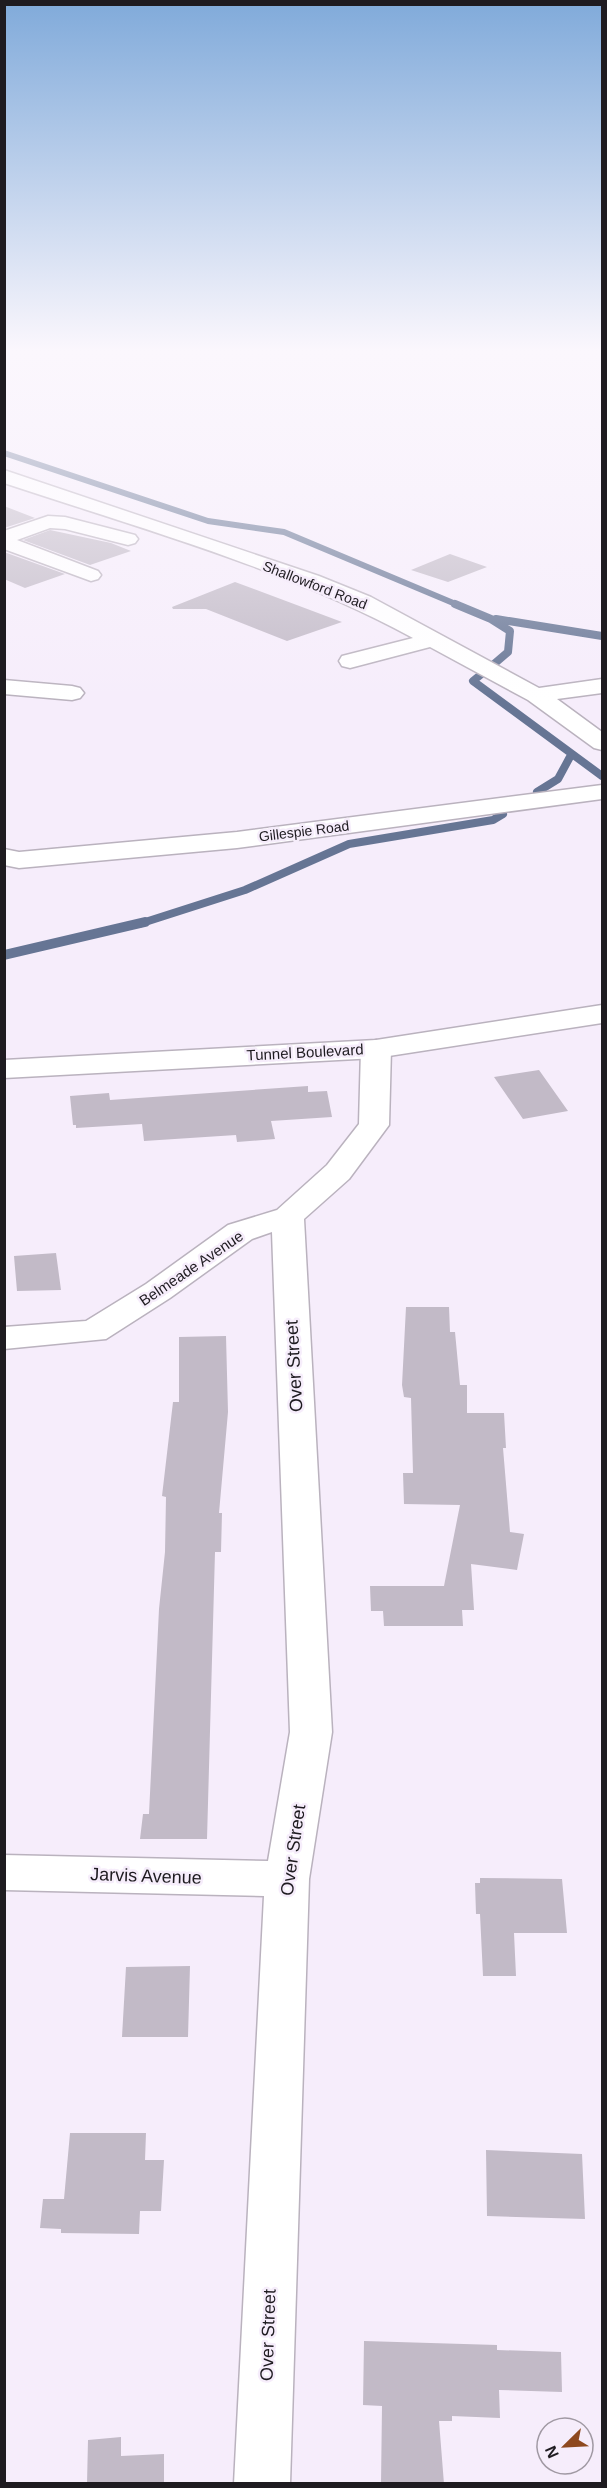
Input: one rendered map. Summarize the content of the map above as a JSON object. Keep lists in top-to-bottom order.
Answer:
{
  "streets": {
    "street": [
      "Shallowford Road",
      "Gillespie Road",
      "Tunnel Boulevard",
      "Belmeade Avenue",
      "Over Street",
      "Jarvis Avenue"
    ]
  },
  "crossings": [
    ["Tunnel Boulevard", "Belmeade Avenue"],
    ["Belmeade Avenue", "Over Street"],
    ["Over Street", "Jarvis Avenue"]
  ],
  "north": "bottom left"
}
